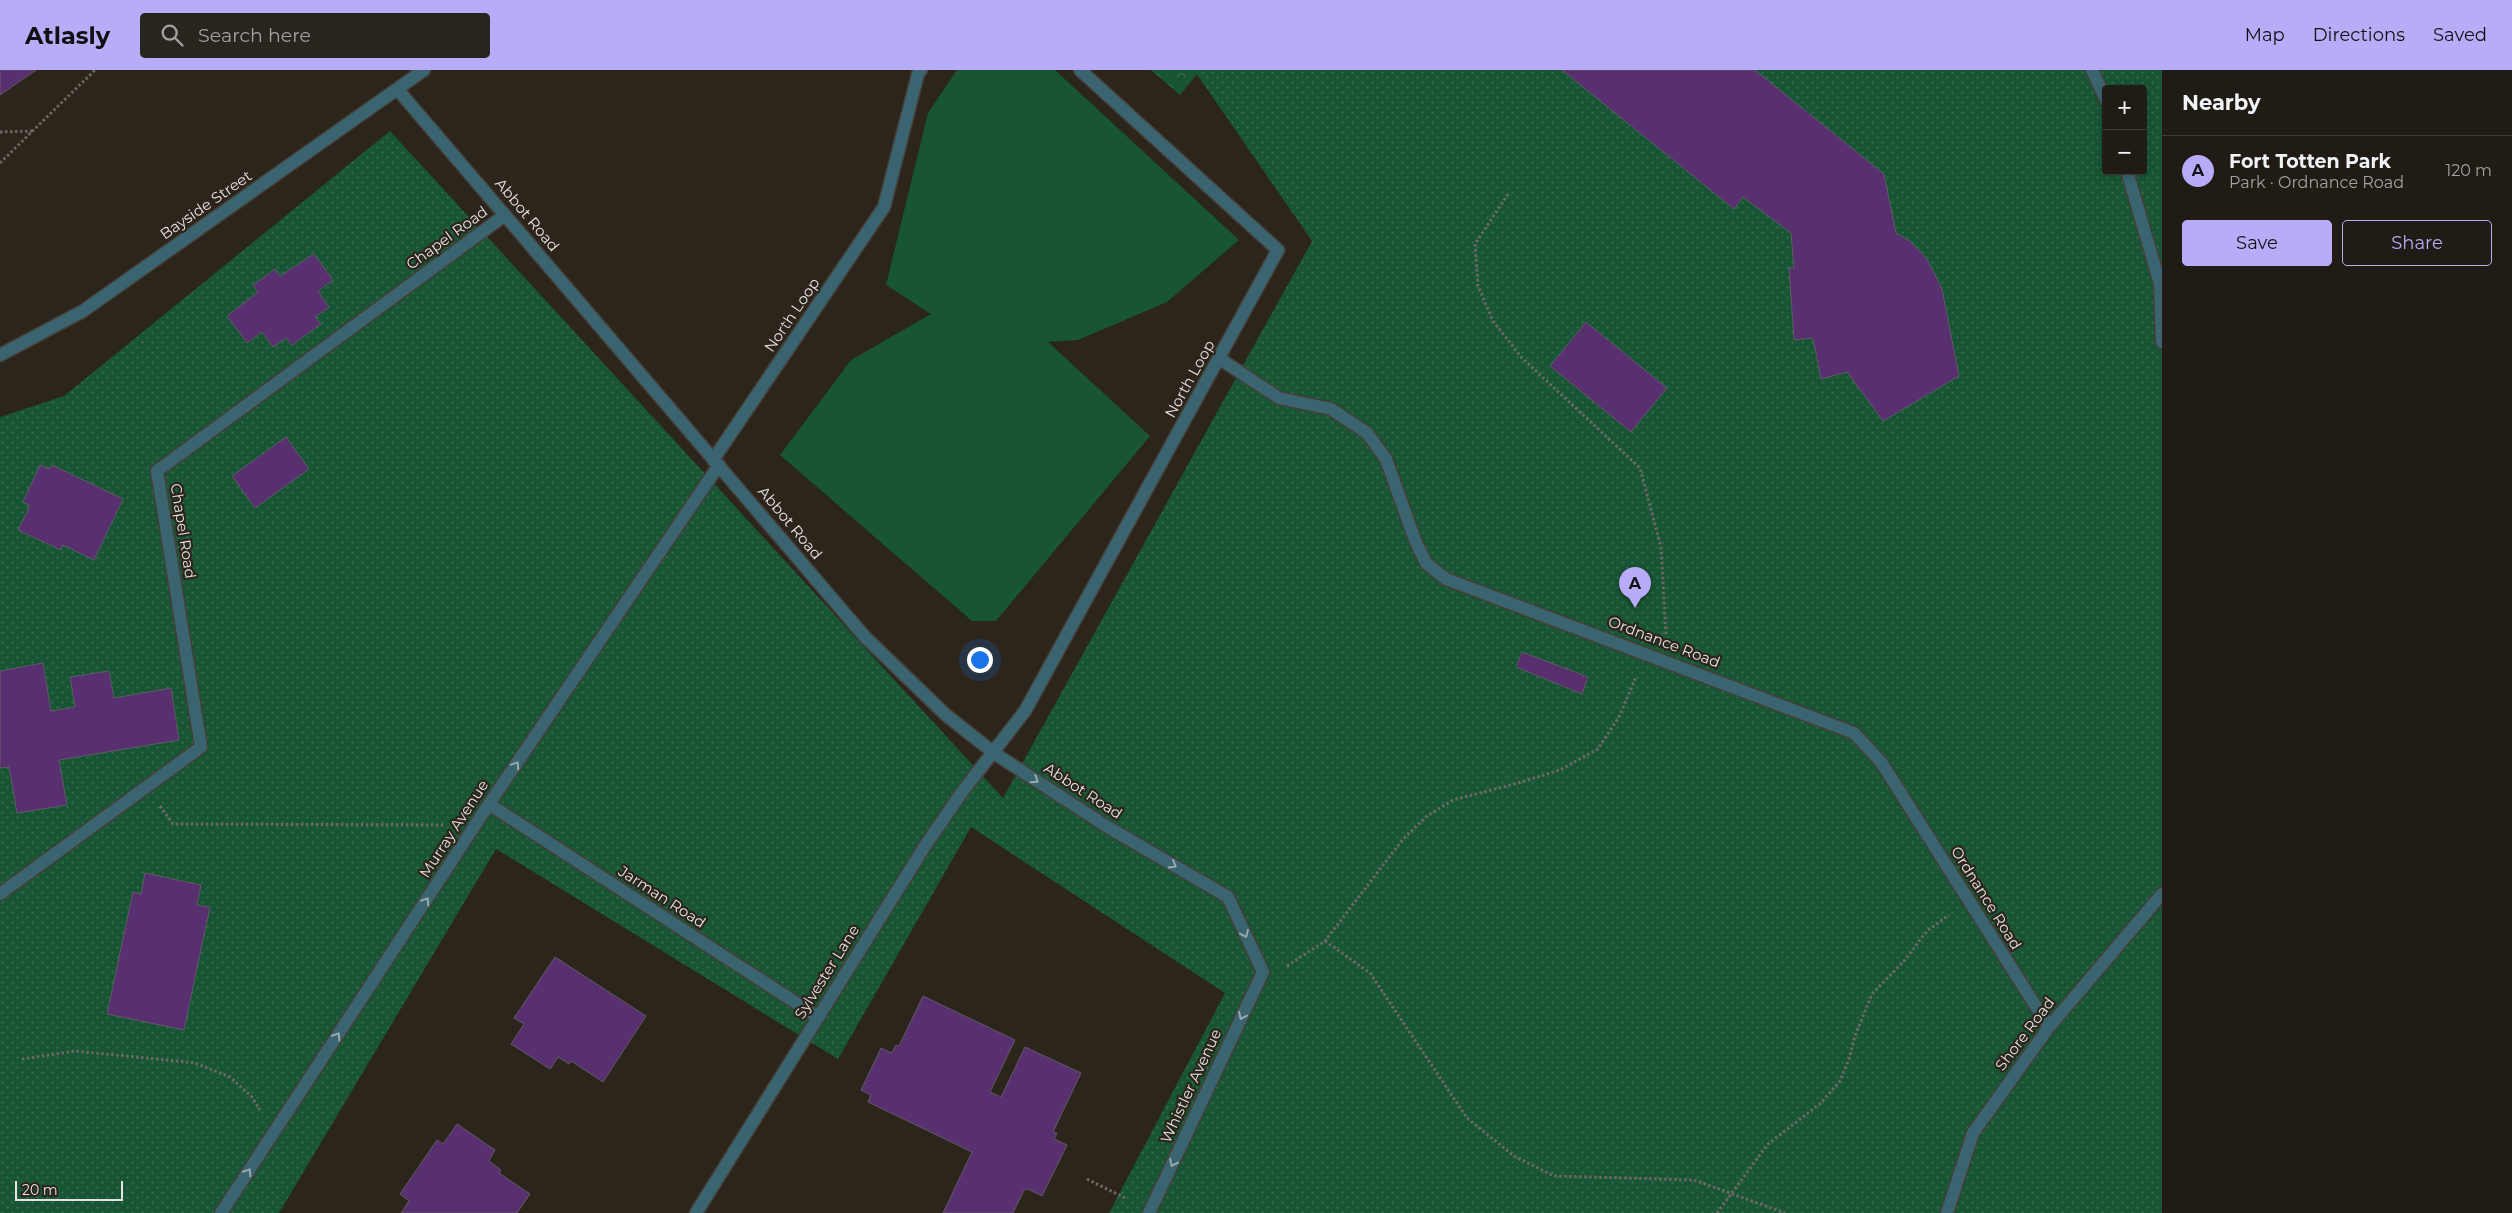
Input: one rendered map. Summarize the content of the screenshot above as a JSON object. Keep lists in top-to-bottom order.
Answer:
{
  "streets": {
    "street": [
      "Bayside Street",
      "Abbot Road",
      "Chapel Road",
      "North Loop",
      "Ordnance Road",
      "Murray Avenue",
      "Jarman Road",
      "Sylvester Lane",
      "Shore Road",
      "Whistler Avenue"
    ]
  },
  "crossings": [
    ["Bayside Street", "Abbot Road"],
    ["Abbot Road", "Chapel Road"],
    ["Abbot Road", "North Loop"],
    ["Abbot Road", "Murray Avenue"],
    ["Abbot Road", "Sylvester Lane"],
    ["Abbot Road", "Whistler Avenue"],
    ["North Loop", "Ordnance Road"],
    ["North Loop", "Murray Avenue"],
    ["North Loop", "Sylvester Lane"],
    ["Ordnance Road", "Shore Road"],
    ["Murray Avenue", "Jarman Road"],
    ["Jarman Road", "Sylvester Lane"]
  ],
  "one_way": ["Murray Avenue", "Whistler Avenue"],
  "scale_bar": "20 m",
  "page": {
    "header": "Atlasly",
    "search": "Search here",
    "nav": ["Map", "Directions", "Saved"],
    "heading": "Nearby",
    "map_buttons": ["+", "−"],
    "list": [
      {
        "mark": "A",
        "name": "Fort Totten Park",
        "note": "Park · Ordnance Road",
        "value": "120 m"
      }
    ],
    "buttons": ["Save", "Share"],
    "pins": "A",
    "scale": "20 m"
  }
}
